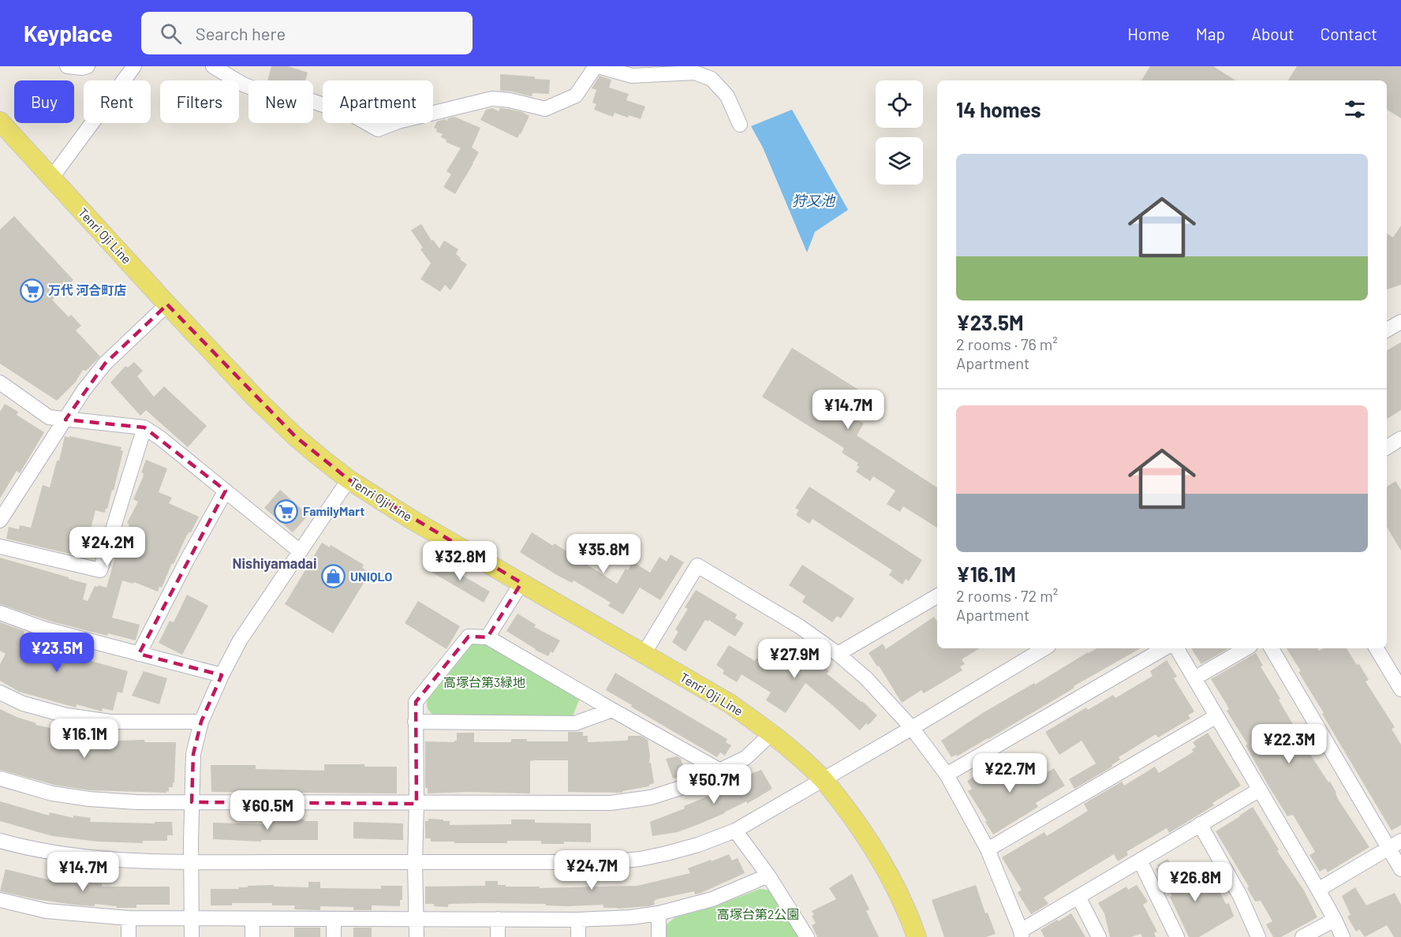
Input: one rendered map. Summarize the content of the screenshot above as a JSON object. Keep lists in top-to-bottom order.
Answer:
{
  "streets": {
    "main road": ["Tenri Oji Line"]
  },
  "districts": ["Nishiyamadai"],
  "water": ["狩又池"],
  "parks": ["高塚台第3緑地", "高塚台第2公園"],
  "places": {
    "supermarket": ["万代 河合町店", "FamilyMart"],
    "shop": ["UNIQLO"]
  },
  "page": {
    "header": "Keyplace",
    "search": "Search here",
    "nav": [
      "Home",
      "Map",
      "About",
      "Contact"
    ],
    "chip": [
      "Buy",
      "Rent",
      "Filters",
      "New",
      "Apartment"
    ],
    "heading": "14 homes",
    "list": [
      {
        "name": "¥23.5M",
        "note": "2 rooms · 76 m² · Apartment"
      },
      {
        "name": "¥16.1M",
        "note": "2 rooms · 72 m² · Apartment"
      }
    ],
    "price": [
      "¥14.7M",
      "¥24.2M",
      "¥35.8M",
      "¥32.8M",
      "¥23.5M",
      "¥27.9M",
      "¥16.1M",
      "¥22.3M",
      "¥22.7M",
      "¥50.7M",
      "¥60.5M",
      "¥24.7M",
      "¥14.7M",
      "¥26.8M"
    ]
  }
}
